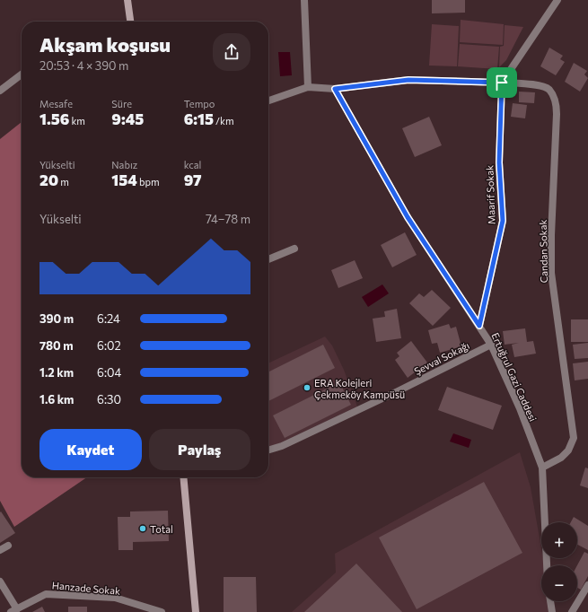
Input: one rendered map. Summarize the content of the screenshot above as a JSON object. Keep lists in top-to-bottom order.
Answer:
{
  "streets": {
    "street": [
      "Maarif Sokak",
      "Candan Sokak",
      "Şevval Sokağı",
      "Ertuğrul Gazi Caddesi",
      "Hanzade Sokak"
    ]
  },
  "crossings": [
    ["Maarif Sokak", "Candan Sokak"],
    ["Maarif Sokak", "Ertuğrul Gazi Caddesi"],
    ["Candan Sokak", "Ertuğrul Gazi Caddesi"],
    ["Şevval Sokağı", "Ertuğrul Gazi Caddesi"]
  ],
  "places": ["ERA Kolejleri Çekmeköy Kampüsü", "Total"],
  "page": {
    "heading": ["Akşam koşusu", "20:53 · 4 × 390 m"],
    "stats": [
      ["Mesafe", "1.56 km"],
      ["Süre", "9:45"],
      ["Tempo", "6:15 /km"],
      ["Yükselti", "20 m"],
      ["Nabız", "154 bpm"],
      ["kcal", "97"]
    ],
    "chart": ["Yükselti", "74–78 m"],
    "list": [
      {
        "name": "390 m",
        "note": "6:24"
      },
      {
        "name": "780 m",
        "note": "6:02"
      },
      {
        "name": "1.2 km",
        "note": "6:04"
      },
      {
        "name": "1.6 km",
        "note": "6:30"
      }
    ],
    "buttons": ["Kaydet", "Paylaş"],
    "map_buttons": ["+", "−"]
  }
}
